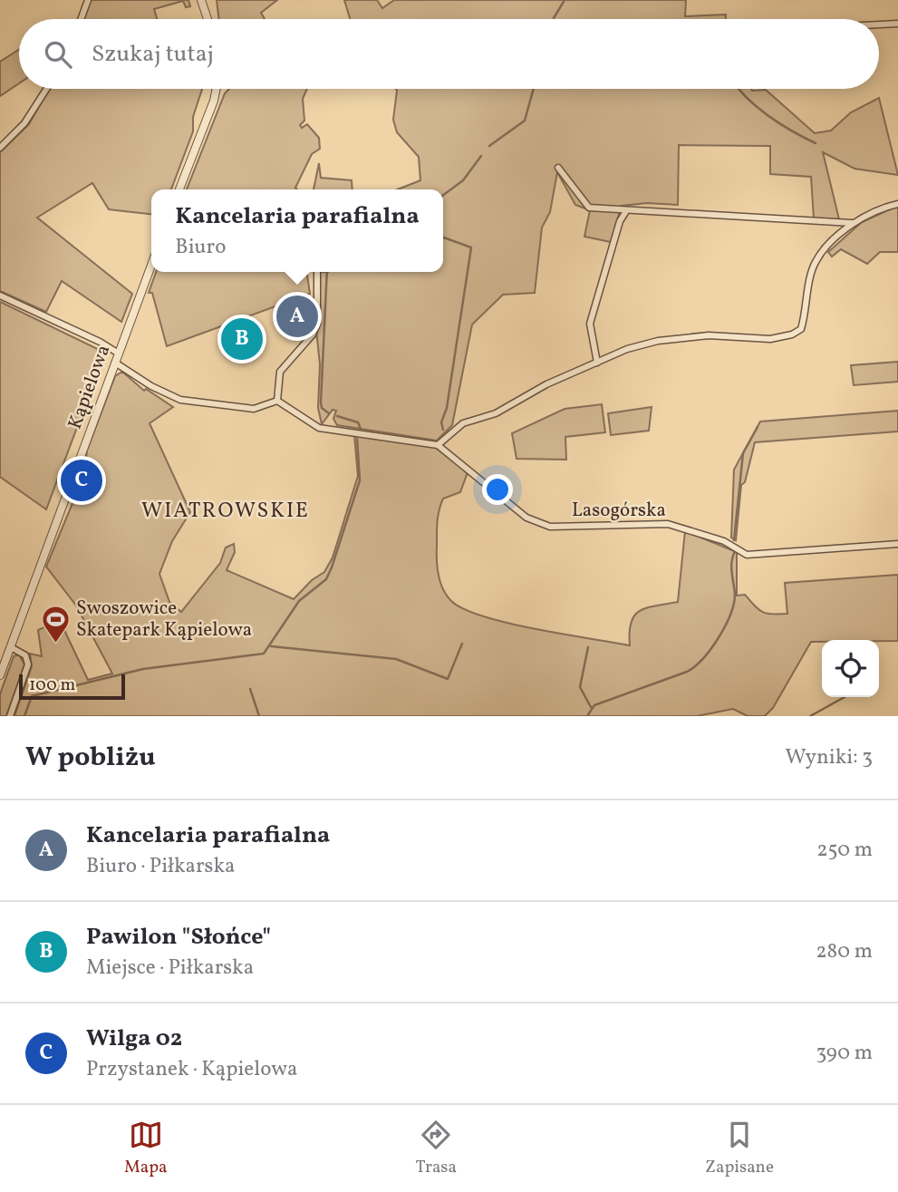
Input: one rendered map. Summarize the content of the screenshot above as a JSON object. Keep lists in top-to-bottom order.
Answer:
{
  "streets": {
    "street": ["Kąpielowa", "Lasogórska"]
  },
  "districts": ["WIATROWSKIE"],
  "places": {
    "sports": ["Swoszowice Skatepark Kąpielowa"]
  },
  "scale_bar": "100 m",
  "page": {
    "search": "Szukaj tutaj",
    "popup": ["Kancelaria parafialna", "Biuro"],
    "pins": ["A", "B", "C"],
    "scale": "100 m",
    "heading": ["W pobliżu", "Wyniki: 3"],
    "list": [
      {
        "mark": "A",
        "name": "Kancelaria parafialna",
        "note": "Biuro · Piłkarska",
        "value": "250 m"
      },
      {
        "mark": "B",
        "name": "Pawilon \"Słońce\"",
        "note": "Miejsce · Piłkarska",
        "value": "280 m"
      },
      {
        "mark": "C",
        "name": "Wilga 02",
        "note": "Przystanek · Kąpielowa",
        "value": "390 m"
      }
    ],
    "nav": ["Mapa", "Trasa", "Zapisane"]
  }
}
